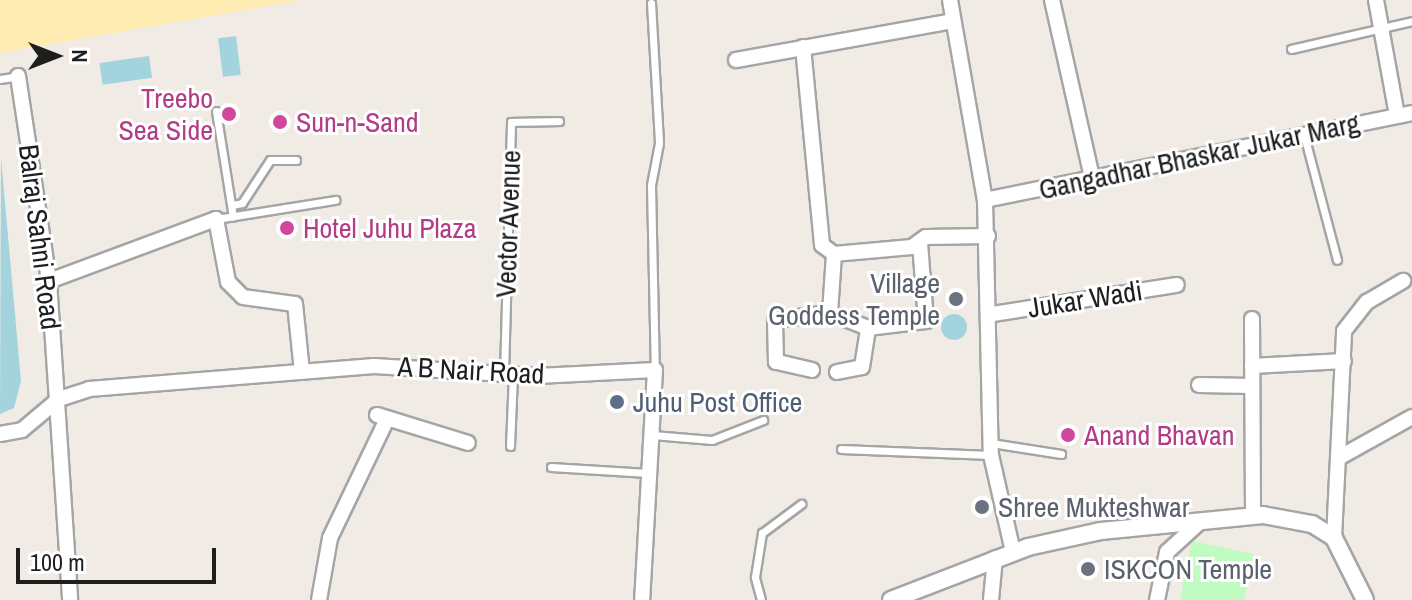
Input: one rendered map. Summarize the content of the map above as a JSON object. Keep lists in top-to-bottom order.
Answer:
{
  "streets": {
    "street": [
      "Gangadhar Bhaskar Jukar Marg",
      "Balraj Sahni Road",
      "Jukar Wadi",
      "A B Nair Road"
    ],
    "lane": ["Vector Avenue"]
  },
  "crossings": [
    ["Vector Avenue", "A B Nair Road"],
    ["Balraj Sahni Road", "A B Nair Road"]
  ],
  "places": [
    "Treebo Sea Side",
    "Sun-n-Sand",
    "Hotel Juhu Plaza",
    "Village Goddess Temple",
    "Juhu Post Office",
    "Anand Bhavan",
    "Shree Mukteshwar",
    "ISKCON Temple"
  ],
  "scale_bar": "100 m",
  "north": "right"
}
